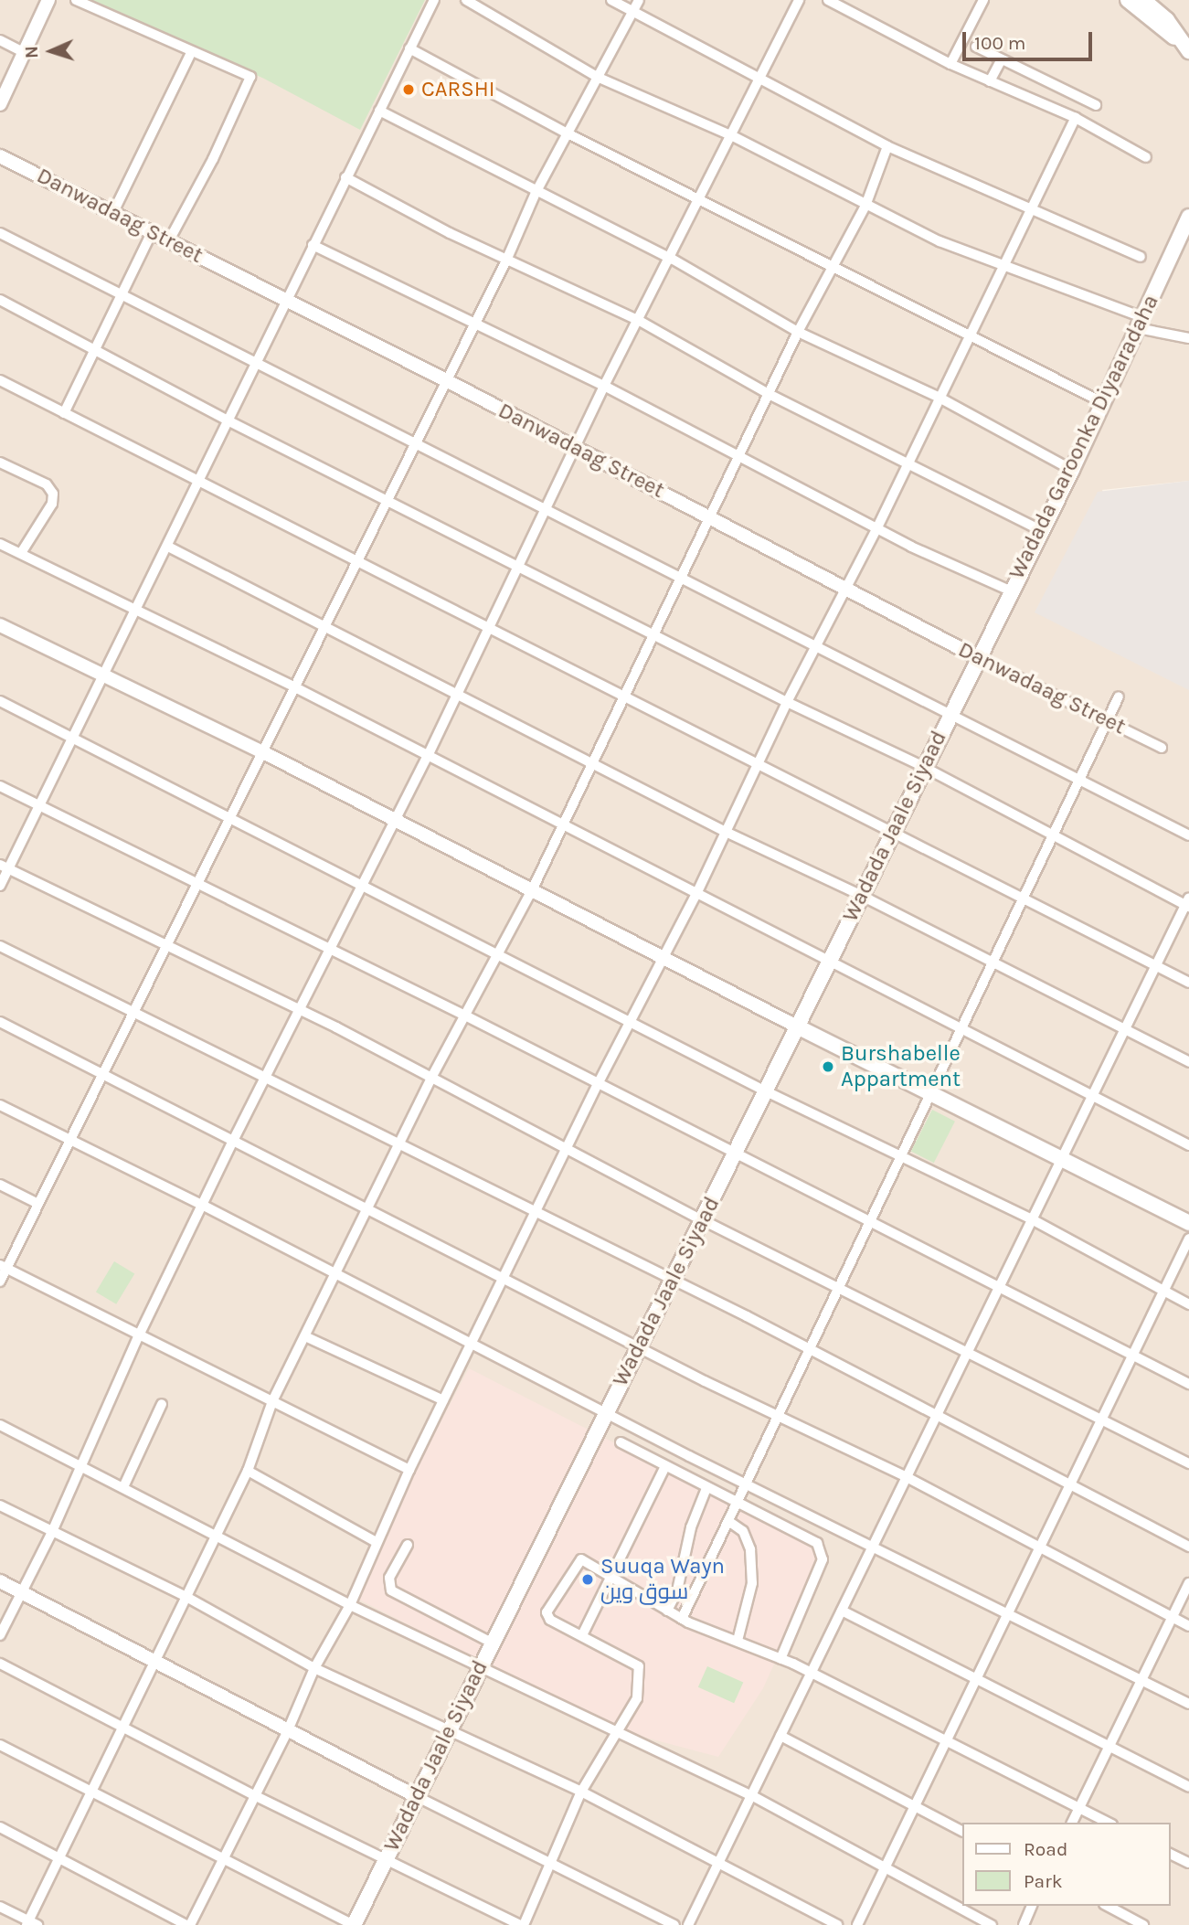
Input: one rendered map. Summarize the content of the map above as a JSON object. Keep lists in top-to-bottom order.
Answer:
{
  "streets": {
    "main road": ["Wadada Garoonka Diyaaradaha", "Wadada Jaale Siyaad"],
    "street": ["Danwadaag Street"]
  },
  "crossings": [
    ["Danwadaag Street", "Wadada Garoonka Diyaaradaha"],
    ["Danwadaag Street", "Wadada Jaale Siyaad"],
    ["Wadada Garoonka Diyaaradaha", "Wadada Jaale Siyaad"]
  ],
  "places": ["CARSHI", "Burshabelle Appartment", "Suuqa Wayn سوق وين"],
  "legend": ["Road", "Park"],
  "scale_bar": "100 m",
  "north": "left"
}
